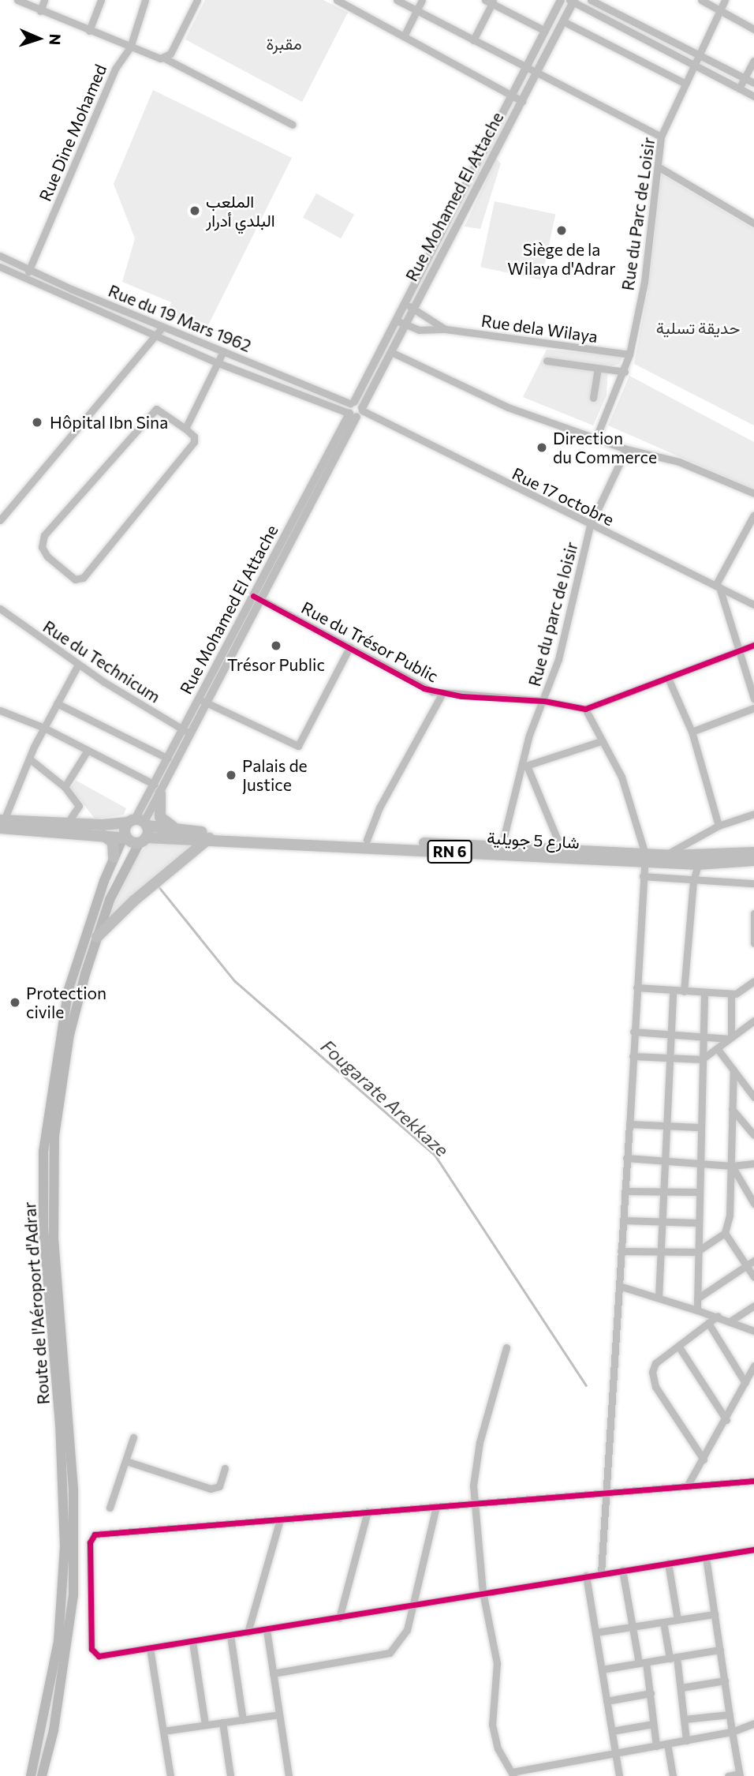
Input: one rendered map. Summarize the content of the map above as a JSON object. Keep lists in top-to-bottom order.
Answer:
{
  "streets": {
    "main road": ["شارع 5 جويلية", "RN 6", "Route de l'Aéroport d'Adrar"],
    "street": [
      "Rue Dine Mohamed",
      "Rue Mohamed El Attache",
      "Rue du Parc de Loisir",
      "Rue du 19 Mars 1962",
      "Rue dela Wilaya",
      "Rue 17 octobre",
      "Rue du parc de loisir",
      "Rue du Trésor Public",
      "Rue du Technicum"
    ]
  },
  "crossings": [
    ["Rue Dine Mohamed", "Rue du 19 Mars 1962"],
    ["Rue Mohamed El Attache", "Rue du 19 Mars 1962"],
    ["Rue Mohamed El Attache", "Rue dela Wilaya"],
    ["Rue Mohamed El Attache", "Rue 17 octobre"],
    ["Rue Mohamed El Attache", "Rue du Trésor Public"],
    ["Rue Mohamed El Attache", "Rue du Technicum"],
    ["Rue Mohamed El Attache", "شارع 5 جويلية"],
    ["Rue Mohamed El Attache", "RN 6"],
    ["Rue Mohamed El Attache", "Route de l'Aéroport d'Adrar"],
    ["Rue du Parc de Loisir", "Rue dela Wilaya"],
    ["Rue du 19 Mars 1962", "Rue 17 octobre"],
    ["Rue 17 octobre", "Rue du parc de loisir"],
    ["Rue du parc de loisir", "Rue du Trésor Public"],
    ["Rue du parc de loisir", "شارع 5 جويلية"],
    ["شارع 5 جويلية", "RN 6"],
    ["شارع 5 جويلية", "Route de l'Aéroport d'Adrar"],
    ["RN 6", "Route de l'Aéroport d'Adrar"]
  ],
  "water": ["Fougarate Arekkaze"],
  "parks": ["مقبرة", "حديقة تسلية"],
  "places": [
    "الملعب البلدي أدرار",
    "Siège de la Wilaya d'Adrar",
    "Hôpital Ibn Sina",
    "Direction du Commerce",
    "Trésor Public",
    "Palais de Justice",
    "Protection civile"
  ],
  "north": "right"
}
